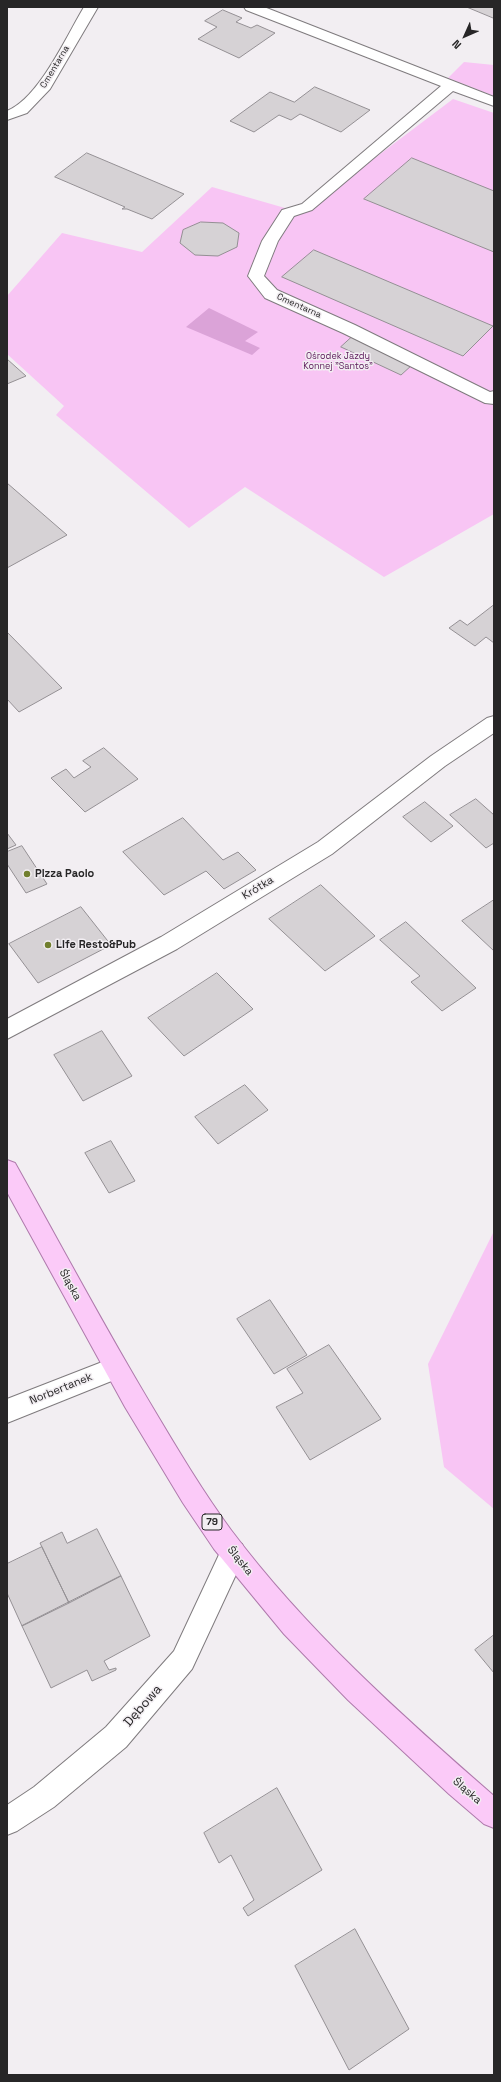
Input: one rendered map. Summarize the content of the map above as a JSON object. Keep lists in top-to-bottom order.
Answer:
{
  "streets": {
    "main road": ["Śląska", "79"],
    "street": [
      "Cmentarna",
      "Krótka",
      "Norbertanek",
      "Dębowa"
    ]
  },
  "crossings": [
    ["Śląska", "Norbertanek"],
    ["Śląska", "Dębowa"]
  ],
  "parks": ["Ośrodek Jazdy Konnej \"Santos\""],
  "places": ["Pizza Paolo", "Life Resto&Pub"],
  "north": "bottom left"
}
